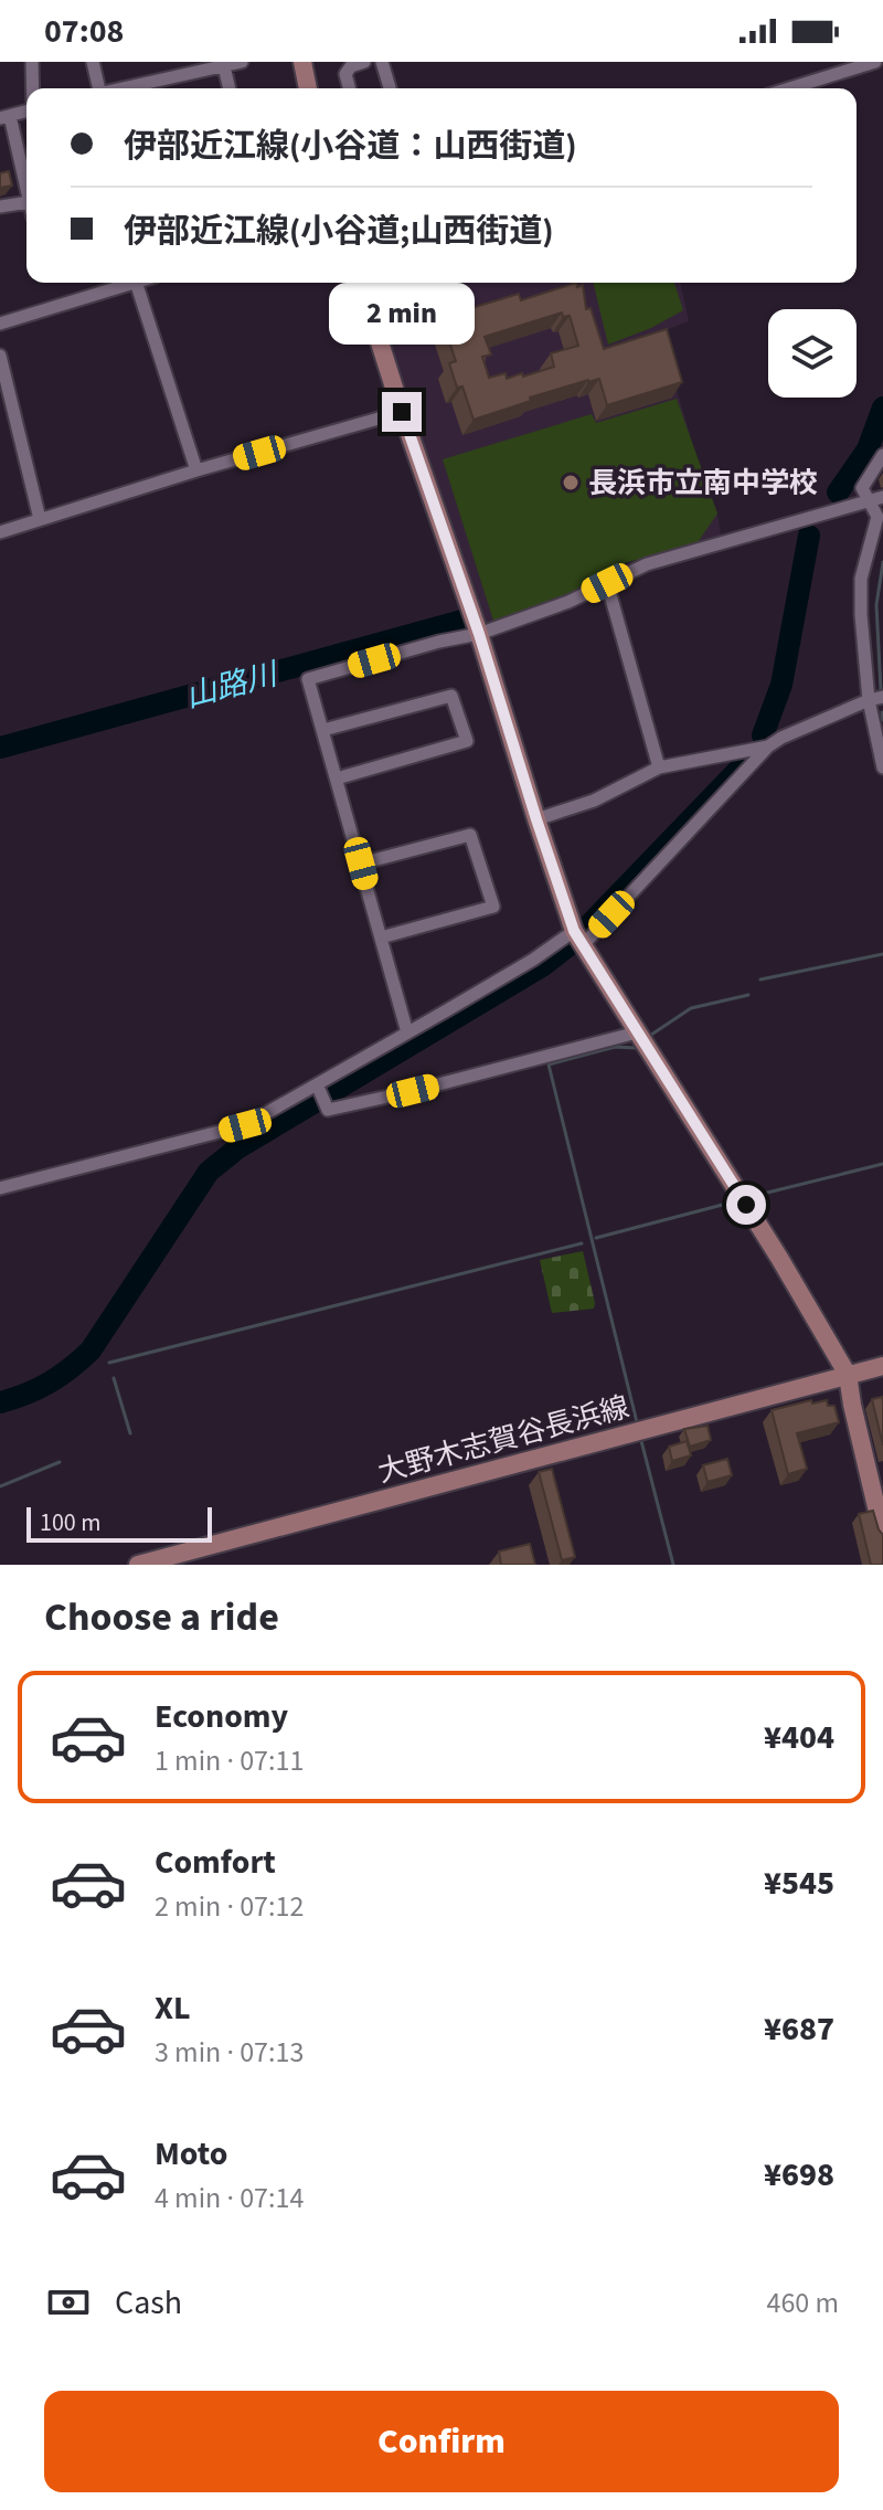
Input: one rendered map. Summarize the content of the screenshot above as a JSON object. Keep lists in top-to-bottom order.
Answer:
{
  "streets": {
    "main road": ["大野木志賀谷長浜線"]
  },
  "water": ["山路川"],
  "places": ["長浜市立南中学校"],
  "scale_bar": "100 m",
  "page": {
    "status": "07:08",
    "banner": ["伊部近江線(小谷道：山西街道)", "伊部近江線(小谷道;山西街道)"],
    "bubble": "2 min",
    "scale": "100 m",
    "heading": "Choose a ride",
    "list": [
      {
        "name": "Economy",
        "note": "1 min · 07:11",
        "value": "¥404"
      },
      {
        "name": "Comfort",
        "note": "2 min · 07:12",
        "value": "¥545"
      },
      {
        "name": "XL",
        "note": "3 min · 07:13",
        "value": "¥687"
      },
      {
        "name": "Moto",
        "note": "4 min · 07:14",
        "value": "¥698"
      }
    ],
    "pay": ["Cash", "460 m"],
    "buttons": "Confirm"
  }
}
